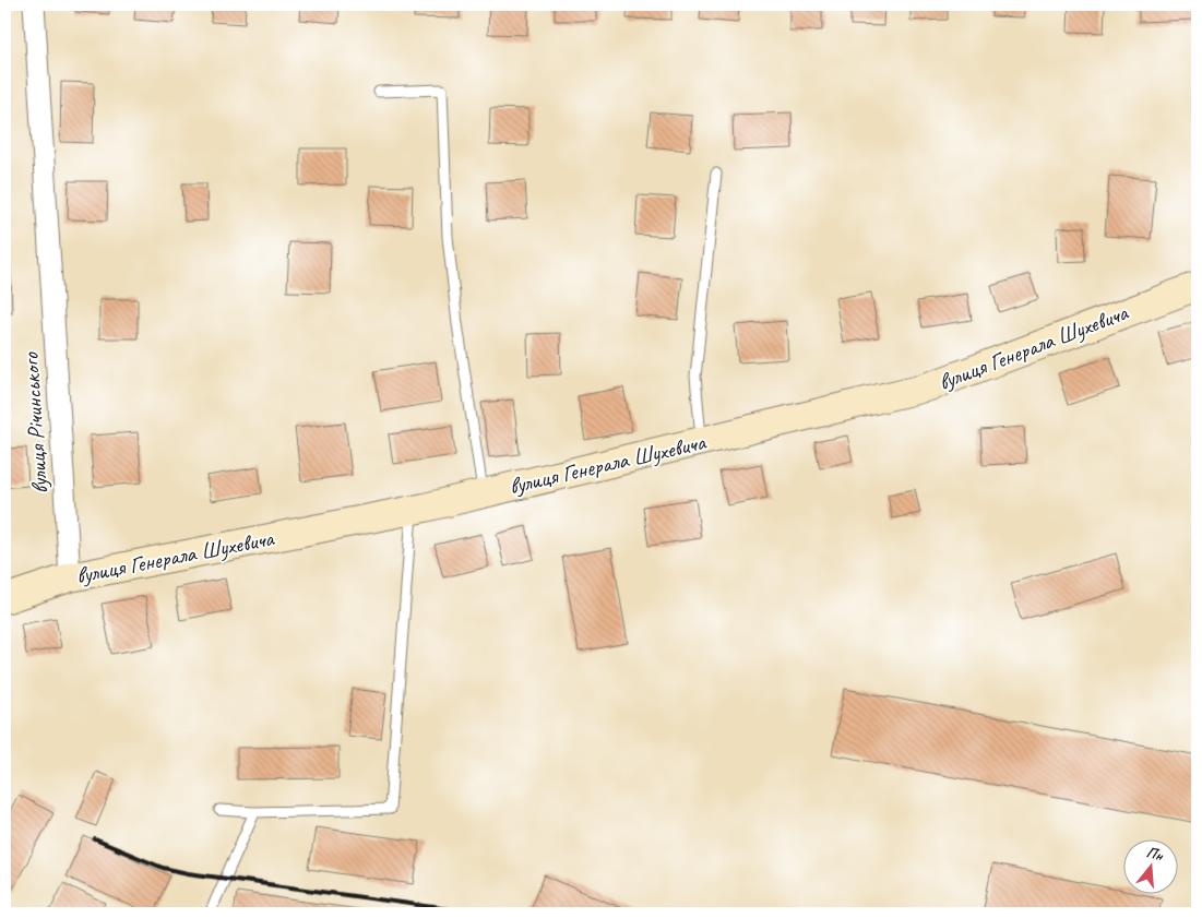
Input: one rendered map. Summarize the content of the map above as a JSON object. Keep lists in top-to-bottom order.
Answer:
{
  "streets": {
    "street": ["вулиця Генерала Шухевича", "вулиця Річинського"]
  },
  "crossings": [
    ["вулиця Генерала Шухевича", "вулиця Річинського"]
  ],
  "north": "top"
}
